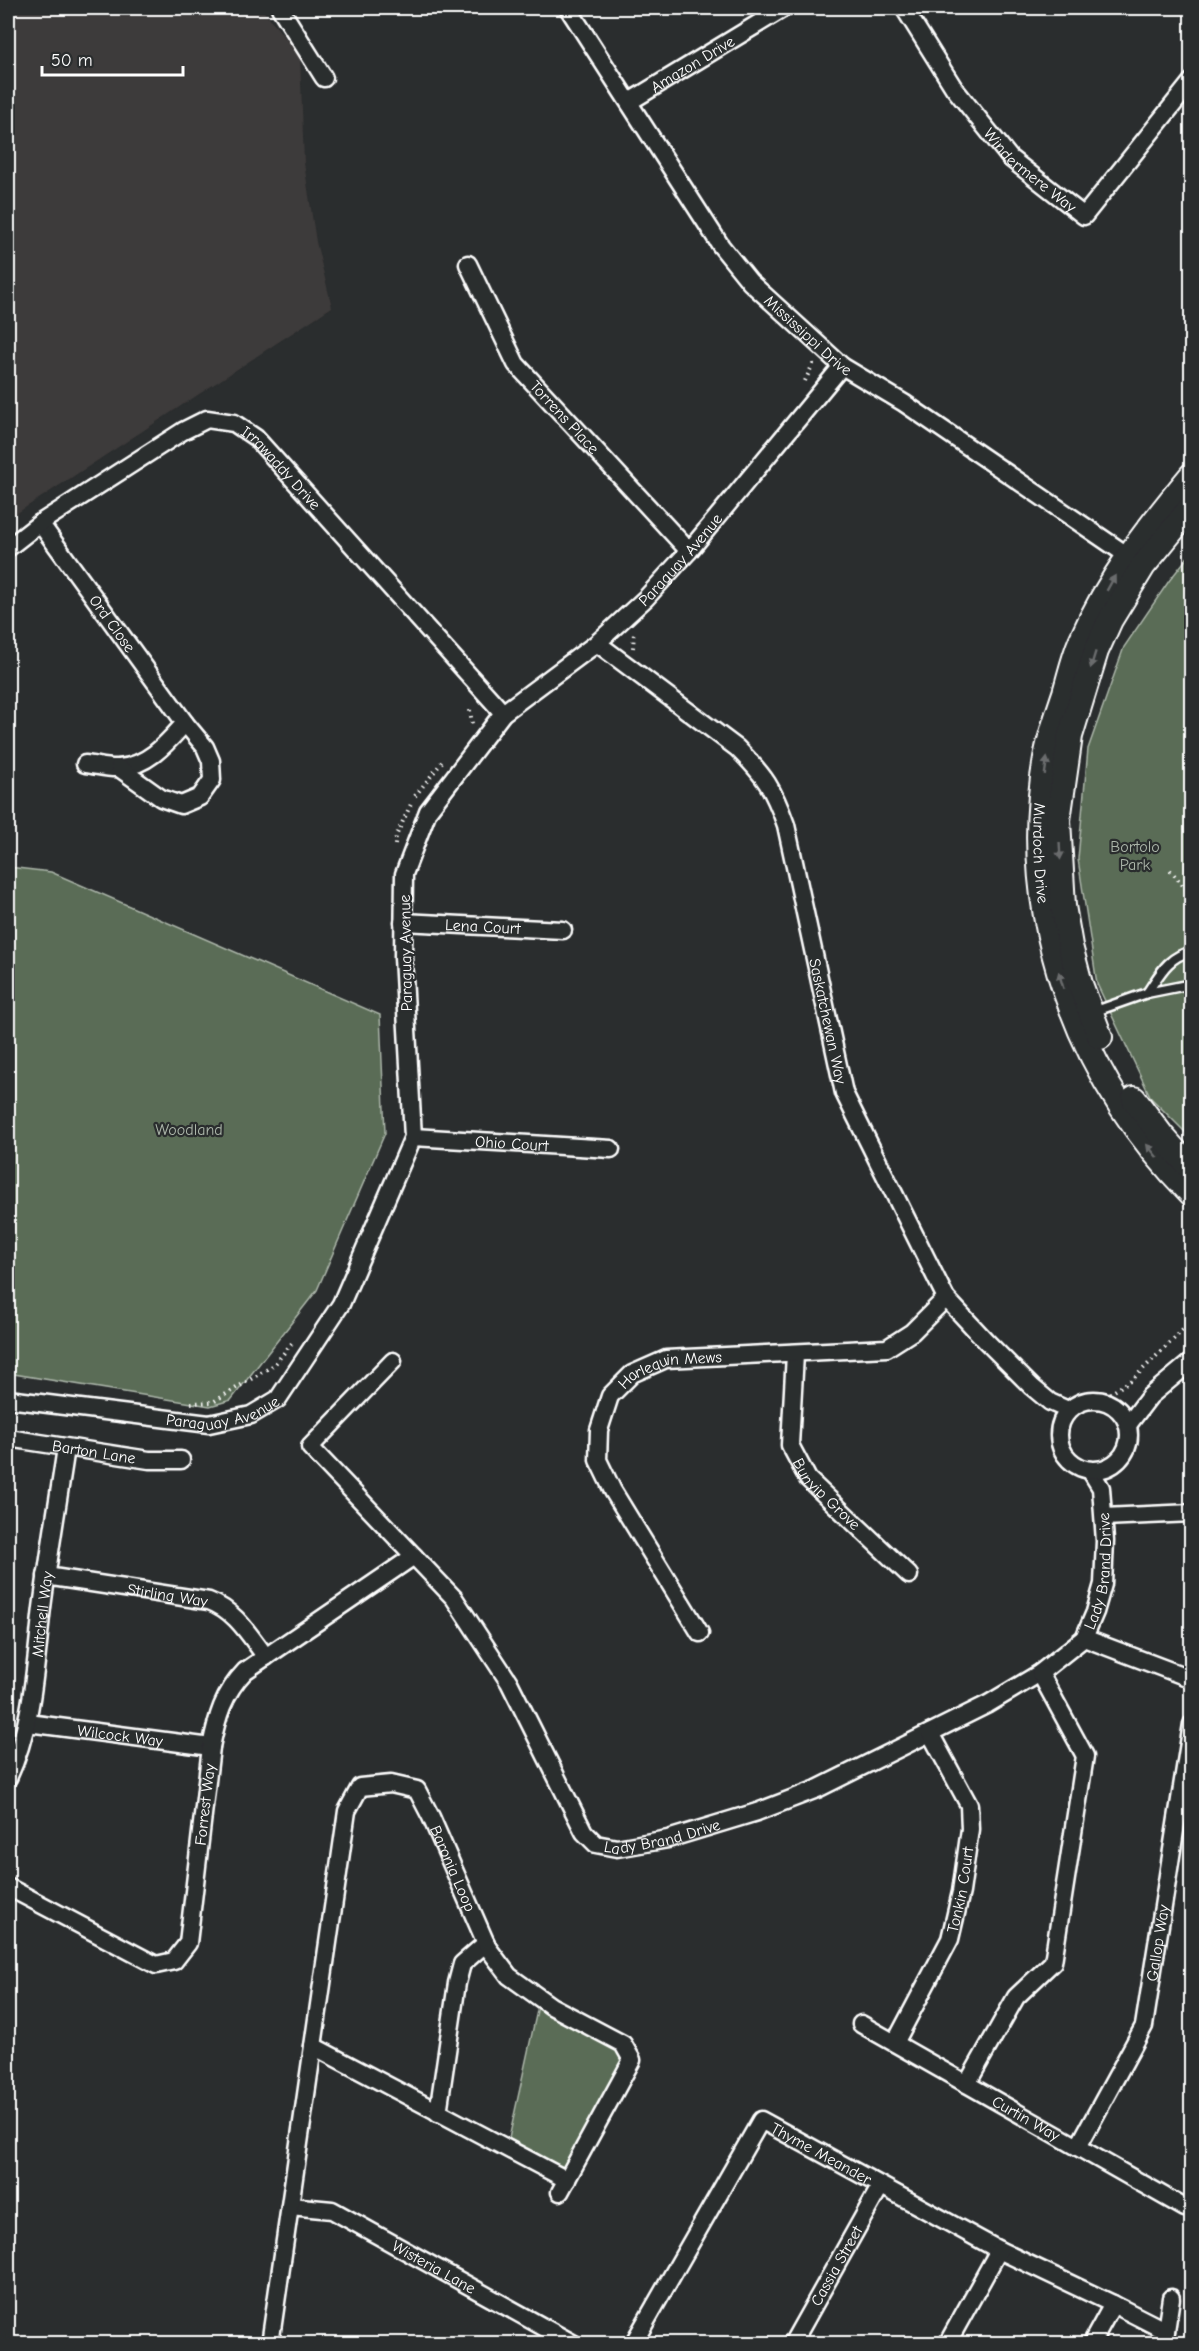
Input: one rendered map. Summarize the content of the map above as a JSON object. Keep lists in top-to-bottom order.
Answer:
{
  "streets": {
    "main road": ["Murdoch Drive"],
    "street": [
      "Amazon Drive",
      "Windermere Way",
      "Mississippi Drive",
      "Torrens Place",
      "Irrawaddy Drive",
      "Paraguay Avenue",
      "Ord Close",
      "Lena Court",
      "Saskatchewan Way",
      "Ohio Court",
      "Harlequin Mews",
      "Barton Lane",
      "Bunyip Grove",
      "Lady Brand Drive",
      "Stirling Way",
      "Mitchell Way",
      "Wilcock Way",
      "Forrest Way",
      "Baronia Loop",
      "Tonkin Court",
      "Gallop Way",
      "Curtin Way",
      "Thyme Meander",
      "Cassia Street",
      "Wisteria Lane"
    ]
  },
  "crossings": [
    ["Amazon Drive", "Mississippi Drive"],
    ["Mississippi Drive", "Paraguay Avenue"],
    ["Mississippi Drive", "Murdoch Drive"],
    ["Torrens Place", "Paraguay Avenue"],
    ["Irrawaddy Drive", "Paraguay Avenue"],
    ["Irrawaddy Drive", "Ord Close"],
    ["Paraguay Avenue", "Lena Court"],
    ["Paraguay Avenue", "Saskatchewan Way"],
    ["Paraguay Avenue", "Ohio Court"],
    ["Saskatchewan Way", "Harlequin Mews"],
    ["Saskatchewan Way", "Lady Brand Drive"],
    ["Harlequin Mews", "Bunyip Grove"],
    ["Barton Lane", "Mitchell Way"],
    ["Lady Brand Drive", "Forrest Way"],
    ["Lady Brand Drive", "Tonkin Court"],
    ["Stirling Way", "Mitchell Way"],
    ["Stirling Way", "Forrest Way"],
    ["Mitchell Way", "Wilcock Way"],
    ["Wilcock Way", "Forrest Way"],
    ["Baronia Loop", "Wisteria Lane"],
    ["Tonkin Court", "Curtin Way"],
    ["Gallop Way", "Curtin Way"],
    ["Thyme Meander", "Cassia Street"]
  ],
  "parks": ["Bortolo Park", "Woodland"],
  "scale_bar": "50 m"
}
